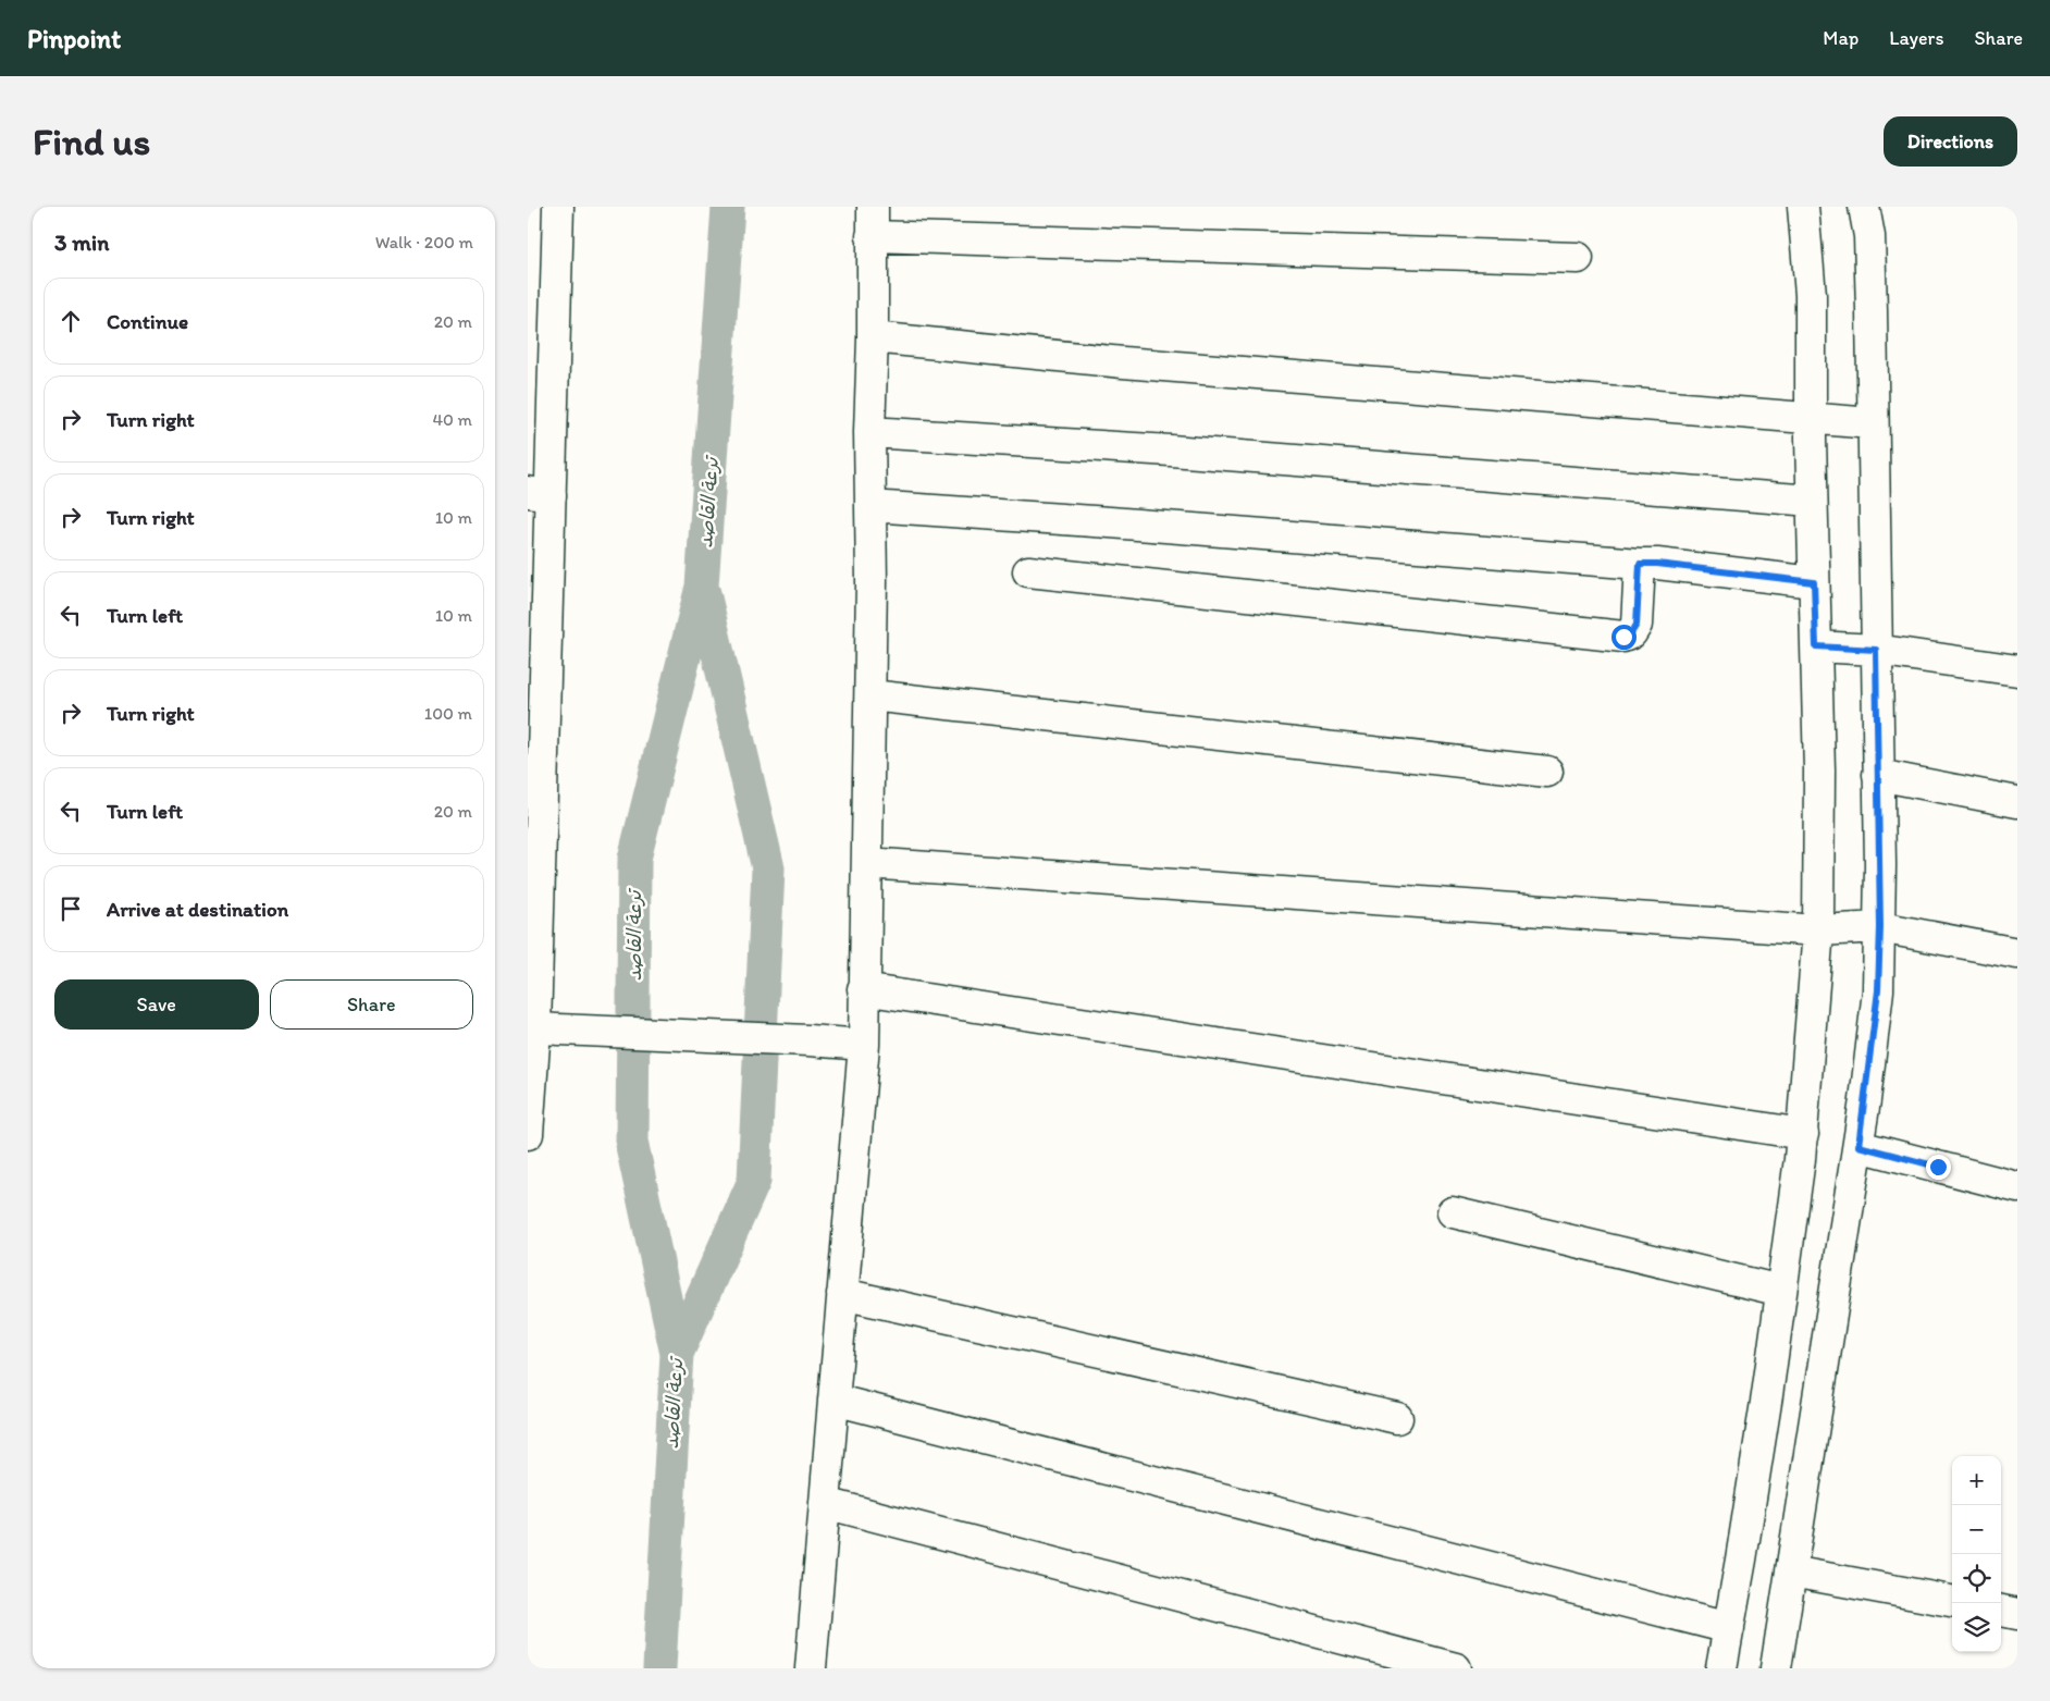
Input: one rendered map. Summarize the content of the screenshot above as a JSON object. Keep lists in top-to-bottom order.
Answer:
{
  "water": ["ترعة القاصد"],
  "page": {
    "header": "Pinpoint",
    "nav": ["Map", "Layers", "Share"],
    "buttons": [
      "Directions",
      ["Save", "Share"]
    ],
    "title": "Find us",
    "heading": ["3 min", "Walk · 200 m"],
    "list": [
      ["Continue", "20 m"],
      ["Turn right", "40 m"],
      ["Turn right", "10 m"],
      ["Turn left", "10 m"],
      ["Turn right", "100 m"],
      ["Turn left", "20 m"],
      "Arrive at destination"
    ],
    "map_buttons": ["+", "−"]
  }
}
